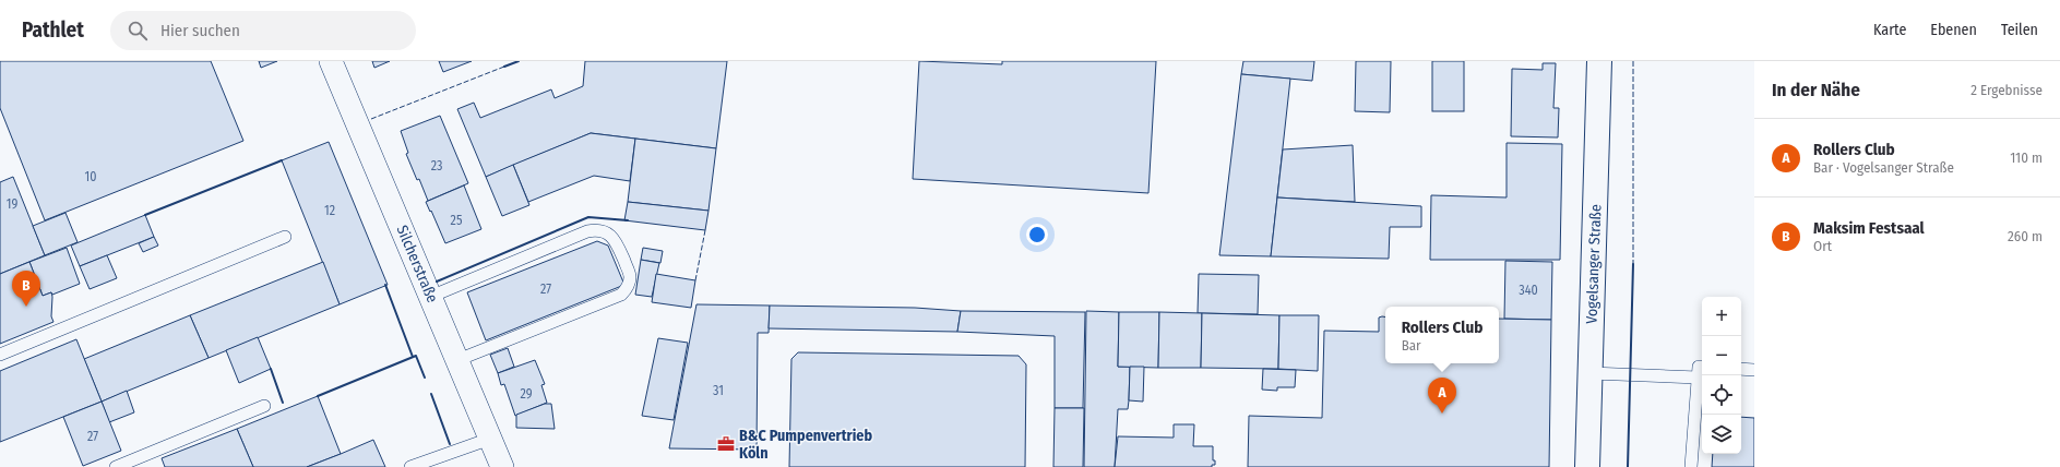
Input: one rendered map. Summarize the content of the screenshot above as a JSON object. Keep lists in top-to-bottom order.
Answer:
{
  "streets": {
    "street": ["Silcherstraße", "Vogelsanger Straße"]
  },
  "places": {
    "office": ["B&C Pumpenvertrieb Köln"]
  },
  "house_numbers": [
    "23",
    "10",
    "19",
    "12",
    "25",
    "27",
    "340",
    "31",
    "29",
    "27"
  ],
  "page": {
    "header": "Pathlet",
    "search": "Hier suchen",
    "nav": ["Karte", "Ebenen", "Teilen"],
    "heading": ["In der Nähe", "2 Ergebnisse"],
    "list": [
      {
        "mark": "A",
        "name": "Rollers Club",
        "note": "Bar · Vogelsanger Straße",
        "value": "110 m"
      },
      {
        "mark": "B",
        "name": "Maksim Festsaal",
        "note": "Ort",
        "value": "260 m"
      }
    ],
    "pins": ["B", "A"],
    "map_buttons": ["+", "−"],
    "popup": ["Rollers Club", "Bar"]
  }
}
